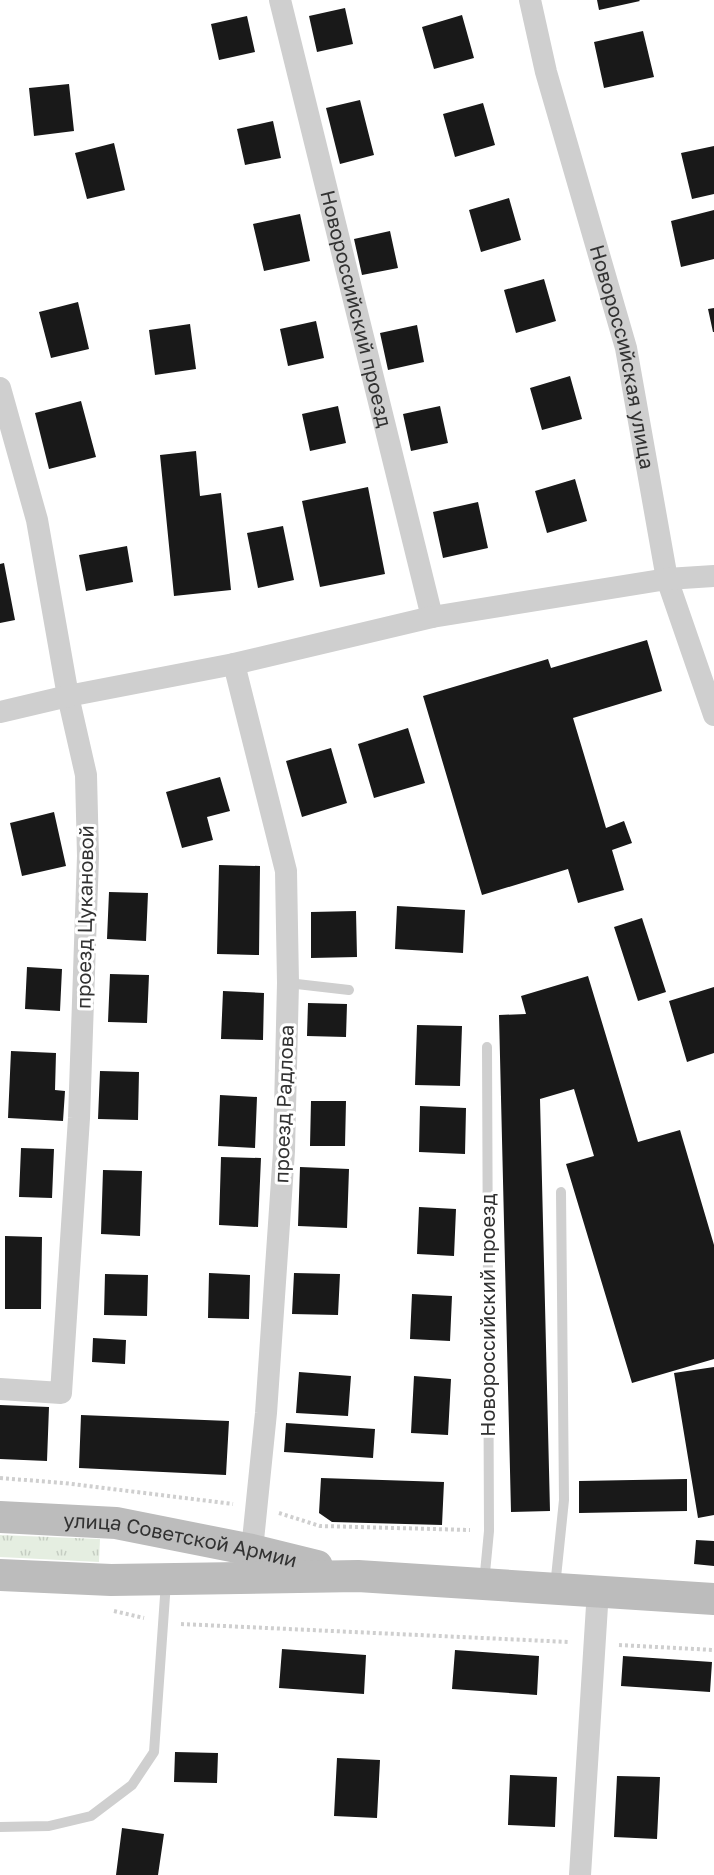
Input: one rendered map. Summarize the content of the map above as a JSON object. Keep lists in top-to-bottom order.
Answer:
{
  "streets": {
    "street": [
      "Новороссийский проезд",
      "Новороссийская улица",
      "проезд Цукановой",
      "проезд Радлова",
      "улица Советской Армии"
    ]
  },
  "crossings": [
    ["Новороссийский проезд", "улица Советской Армии"],
    ["проезд Радлова", "улица Советской Армии"]
  ]
}
